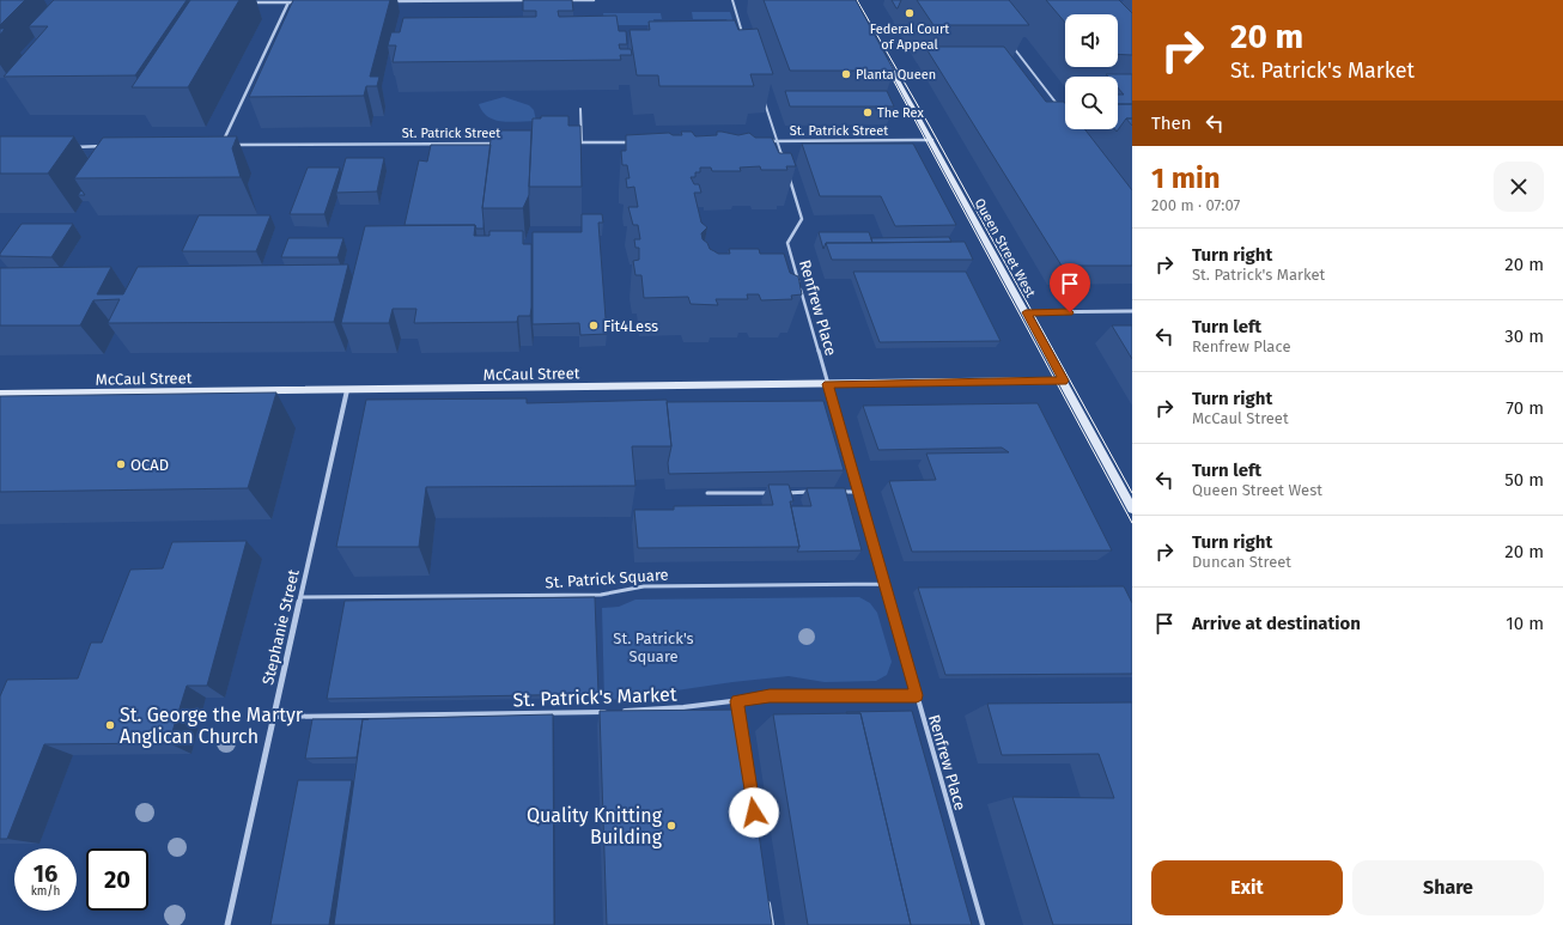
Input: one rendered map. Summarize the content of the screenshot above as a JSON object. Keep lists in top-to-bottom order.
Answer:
{
  "streets": {
    "street": [
      "St. Patrick Street",
      "Queen Street West",
      "McCaul Street",
      "Stephanie Street"
    ],
    "lane": ["Renfrew Place", "St. Patrick Square", "St. Patrick's Market"]
  },
  "crossings": [
    ["St. Patrick Street", "Queen Street West"],
    ["Queen Street West", "McCaul Street"],
    ["Renfrew Place", "McCaul Street"],
    ["Renfrew Place", "St. Patrick Square"],
    ["Renfrew Place", "St. Patrick's Market"],
    ["McCaul Street", "Stephanie Street"],
    ["St. Patrick Square", "Stephanie Street"],
    ["Stephanie Street", "St. Patrick's Market"]
  ],
  "parks": ["St. Patrick's Square"],
  "places": [
    "Federal Court of Appeal",
    "Planta Queen",
    "The Rex",
    "Fit4Less",
    "OCAD",
    "St. George the Martyr Anglican Church",
    "Quality Knitting Building"
  ],
  "page": {
    "turn": ["20 m", "St. Patrick's Market"],
    "then": "Then",
    "heading": ["1 min", "200 m · 07:07"],
    "list": [
      {
        "name": "Turn right",
        "note": "St. Patrick's Market",
        "value": "20 m"
      },
      {
        "name": "Turn left",
        "note": "Renfrew Place",
        "value": "30 m"
      },
      {
        "name": "Turn right",
        "note": "McCaul Street",
        "value": "70 m"
      },
      {
        "name": "Turn left",
        "note": "Queen Street West",
        "value": "50 m"
      },
      {
        "name": "Turn right",
        "note": "Duncan Street",
        "value": "20 m"
      },
      {
        "name": "Arrive at destination",
        "value": "10 m"
      }
    ],
    "speed": "16 km/h",
    "limit": "20",
    "buttons": ["Exit", "Share"]
  }
}
